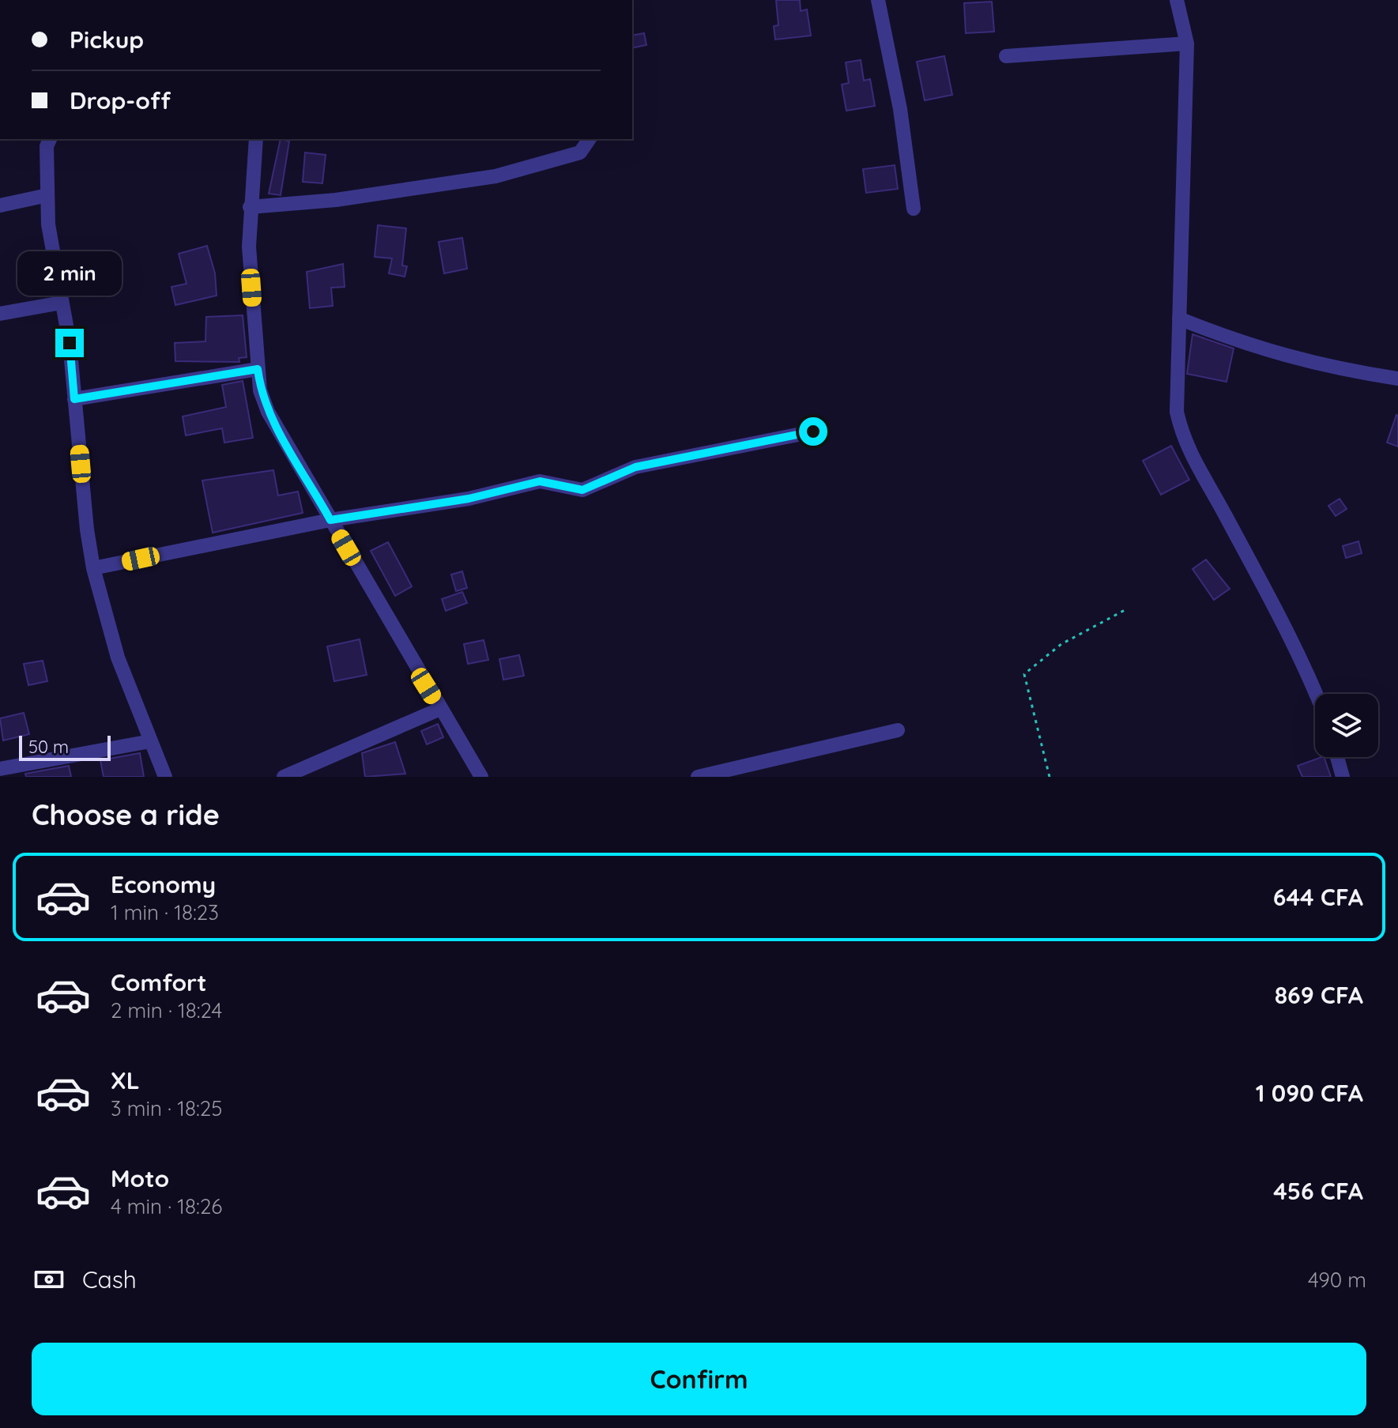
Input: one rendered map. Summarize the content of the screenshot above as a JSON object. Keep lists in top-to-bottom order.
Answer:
{
  "scale_bar": "50 m",
  "page": {
    "banner": ["Pickup", "Drop-off"],
    "bubble": "2 min",
    "scale": "50 m",
    "heading": "Choose a ride",
    "list": [
      {
        "name": "Economy",
        "note": "1 min · 18:23",
        "value": "644 CFA"
      },
      {
        "name": "Comfort",
        "note": "2 min · 18:24",
        "value": "869 CFA"
      },
      {
        "name": "XL",
        "note": "3 min · 18:25",
        "value": "1 090 CFA"
      },
      {
        "name": "Moto",
        "note": "4 min · 18:26",
        "value": "456 CFA"
      }
    ],
    "pay": ["Cash", "490 m"],
    "buttons": "Confirm"
  }
}
